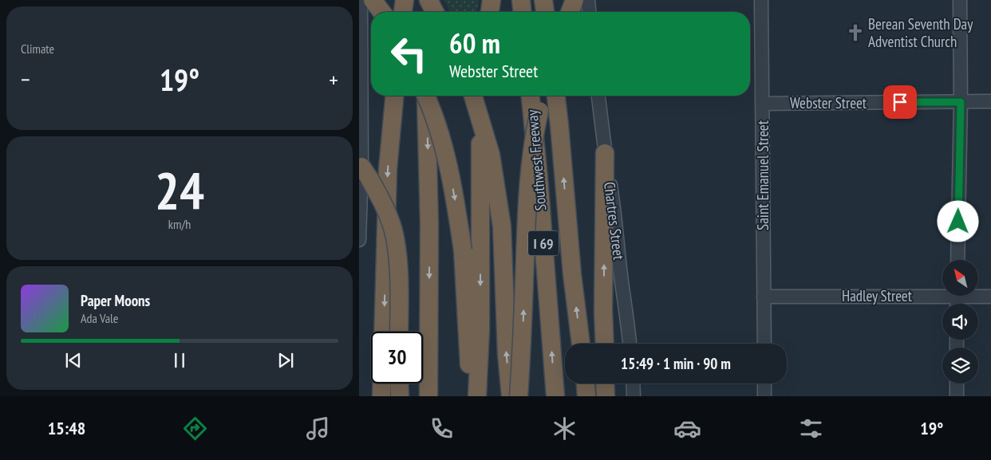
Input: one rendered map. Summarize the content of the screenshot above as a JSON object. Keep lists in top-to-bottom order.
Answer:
{
  "streets": {
    "highway": ["Southwest Freeway", "I 69"],
    "street": [
      "Webster Street",
      "Saint Emanuel Street",
      "Chartres Street",
      "Hadley Street"
    ]
  },
  "crossings": [
    ["Webster Street", "Saint Emanuel Street"],
    ["Saint Emanuel Street", "Hadley Street"]
  ],
  "places": {
    "church": ["Berean Seventh Day Adventist Church"]
  },
  "north": "top left",
  "page": {
    "tile": [
      "Climate",
      ["24", "km/h"]
    ],
    "turn": ["60 m", "Webster Street"],
    "heat": ["−", "19°", "+"],
    "song": ["Paper Moons", "Ada Vale"],
    "limit": "30",
    "trip": "15:49 · 1 min · 90 m",
    "tabs": ["15:48", "19°"]
  }
}
